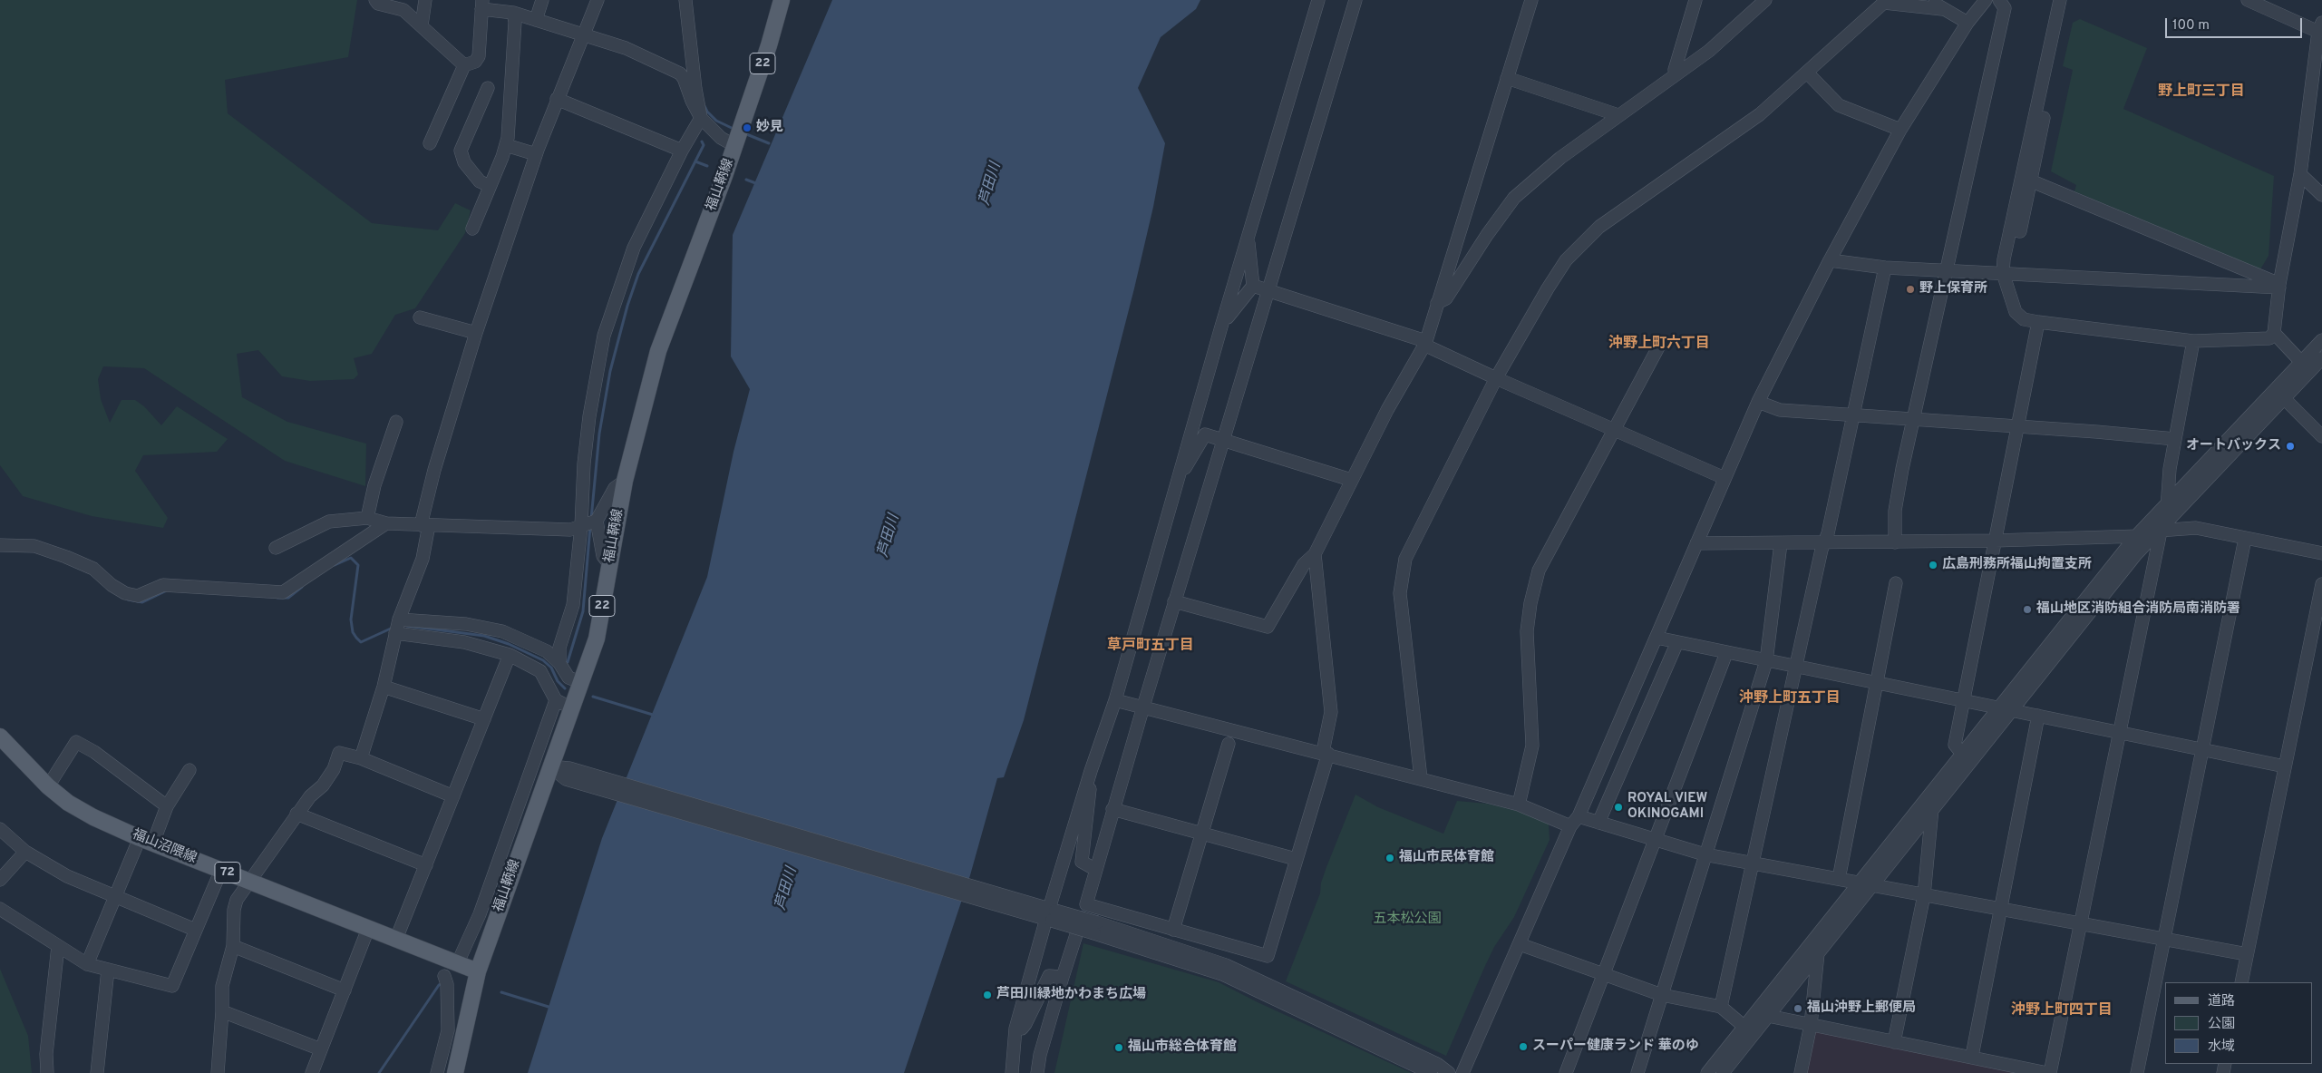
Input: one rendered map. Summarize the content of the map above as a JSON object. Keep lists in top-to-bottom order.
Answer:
{
  "streets": {
    "main road": [
      "22",
      "福山鞆線",
      "福山沼隈線",
      "72"
    ]
  },
  "crossings": [
    ["福山鞆線", "福山沼隈線"]
  ],
  "districts": [
    "野上町三丁目",
    "沖野上町六丁目",
    "草戸町五丁目",
    "沖野上町五丁目",
    "沖野上町四丁目"
  ],
  "water": ["芦田川"],
  "parks": ["五本松公園"],
  "places": [
    "妙見",
    "野上保育所",
    "オートバックス",
    "広島刑務所福山拘置支所",
    "福山地区消防組合消防局南消防署",
    "ROYAL VIEW OKINOGAMI",
    "福山市民体育館",
    "芦田川緑地かわまち広場",
    "福山沖野上郵便局",
    "スーパー健康ランド 華のゆ",
    "福山市総合体育館"
  ],
  "legend": ["道路", "公園", "水域"],
  "scale_bar": "100 m"
}
